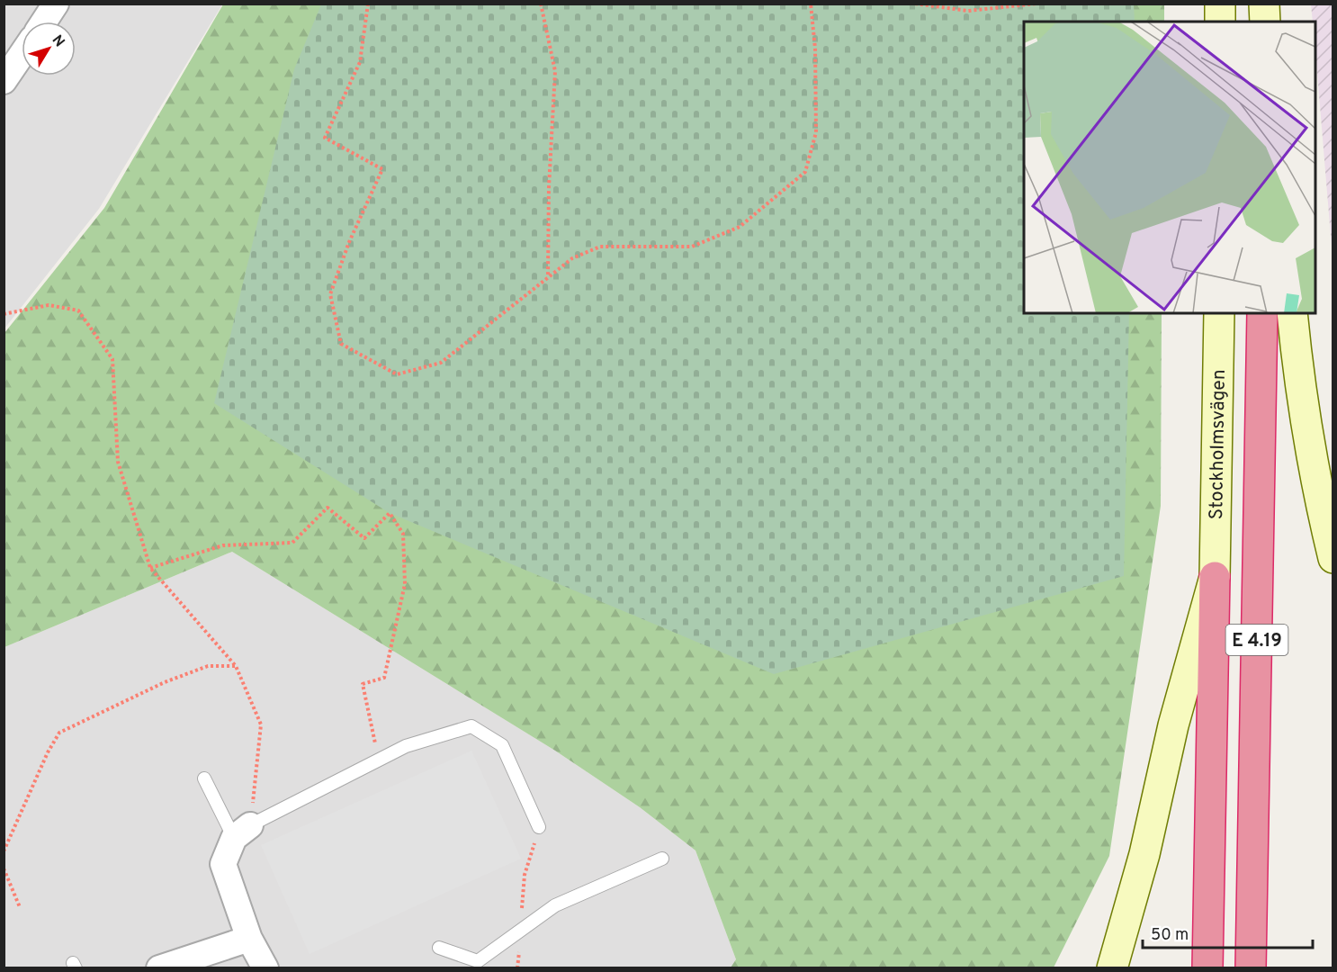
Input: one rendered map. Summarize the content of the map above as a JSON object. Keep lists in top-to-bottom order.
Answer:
{
  "streets": {
    "highway": ["E 4.19"],
    "main road": ["Stockholmsvägen"]
  },
  "crossings": [
    ["Stockholmsvägen", "E 4.19"]
  ],
  "scale_bar": "50 m",
  "north": "top right"
}
